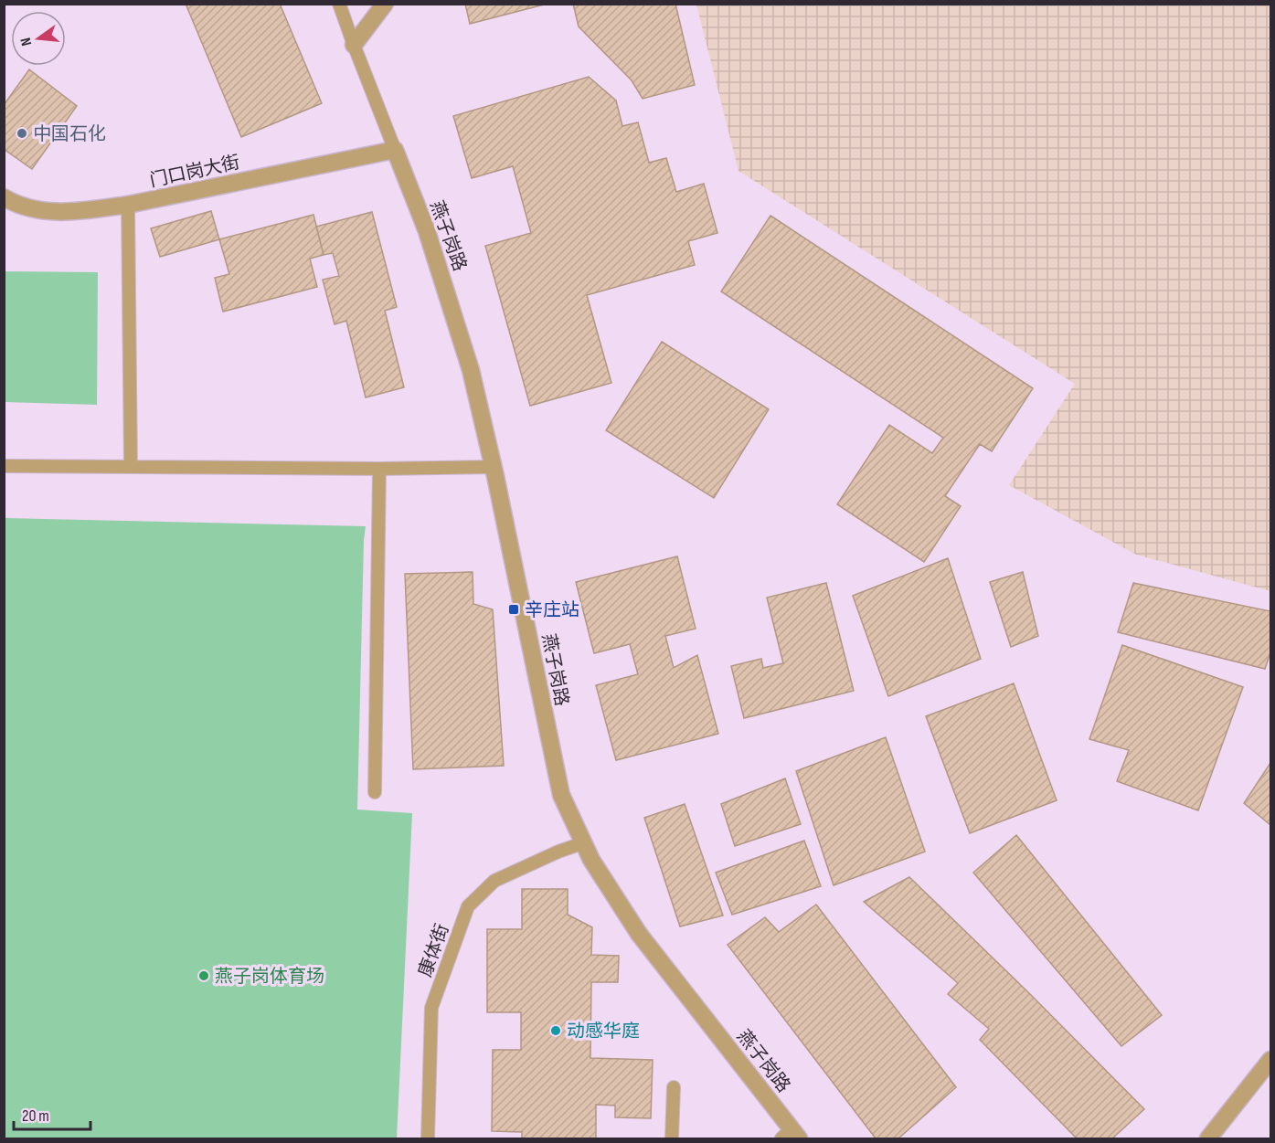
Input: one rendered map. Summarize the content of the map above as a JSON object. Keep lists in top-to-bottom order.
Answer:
{
  "streets": {
    "street": ["门口岗大街", "燕子岗路"],
    "lane": ["康体街"]
  },
  "crossings": [
    ["门口岗大街", "燕子岗路"],
    ["燕子岗路", "康体街"]
  ],
  "places": {
    "other": ["中国石化", "燕子岗体育场", "动感华庭"],
    "transit": ["辛庄站"]
  },
  "scale_bar": "20 m",
  "north": "left"
}
